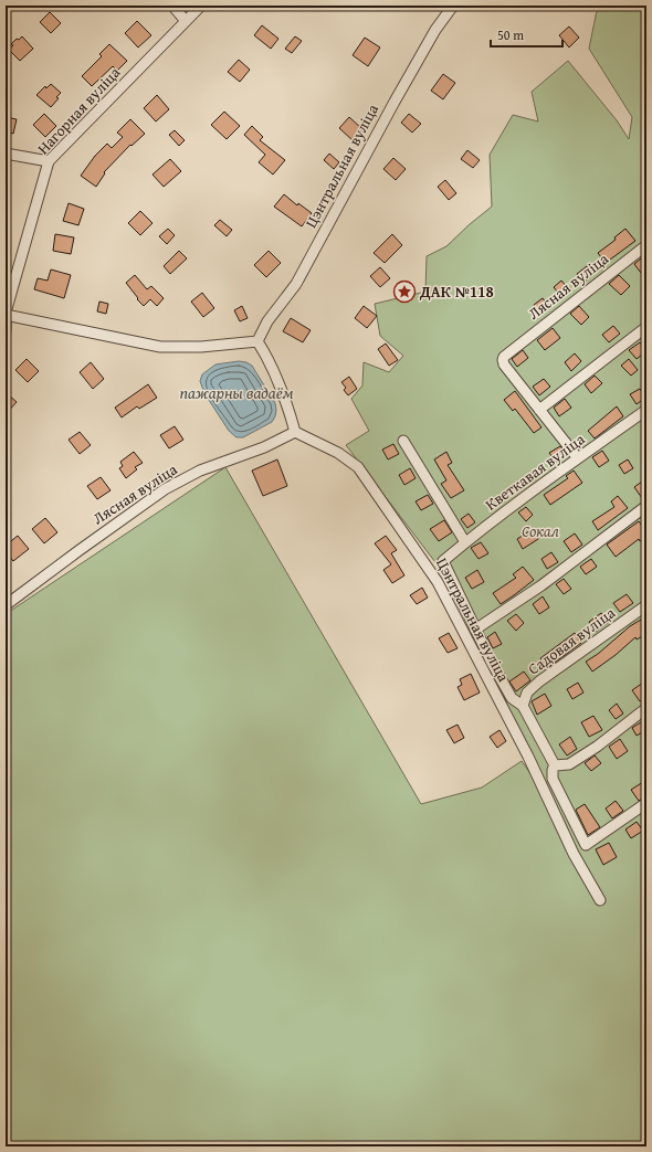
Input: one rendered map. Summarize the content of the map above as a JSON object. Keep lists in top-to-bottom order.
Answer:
{
  "streets": {
    "street": [
      "Нагорная вуліца",
      "Цэнтральная вуліца",
      "Лясная вуліца",
      "Кветкавая вуліца",
      "Садовая вуліца"
    ]
  },
  "crossings": [
    ["Цэнтральная вуліца", "Лясная вуліца"]
  ],
  "water": ["пажарны вадаём"],
  "parks": ["Сокал"],
  "places": {
    "place": ["ДАК №118"]
  },
  "scale_bar": "50 m"
}
